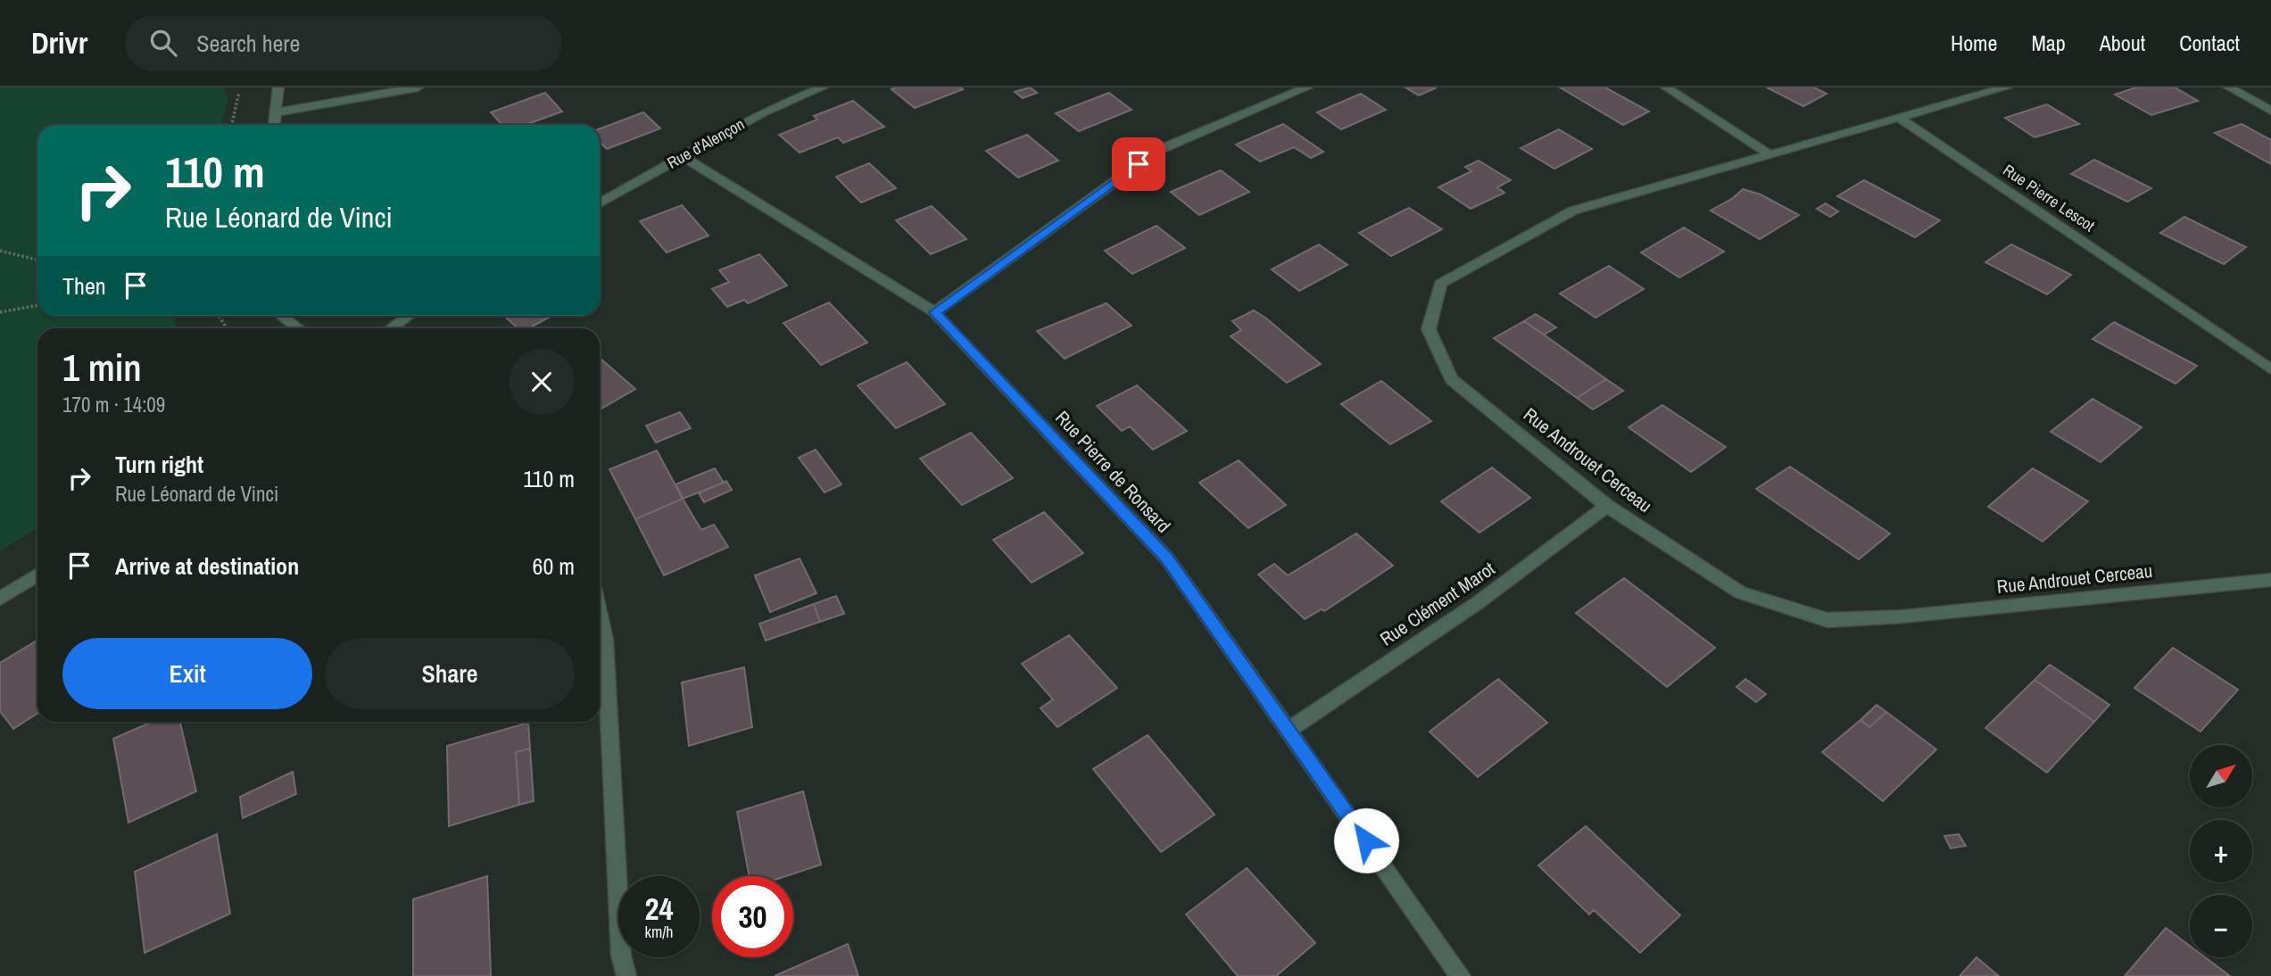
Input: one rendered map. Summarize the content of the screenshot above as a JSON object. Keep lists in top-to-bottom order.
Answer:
{
  "streets": {
    "street": [
      "Rue d'Alençon",
      "Rue Pierre Lescot",
      "Rue Androuet Cerceau",
      "Rue Pierre de Ronsard",
      "Rue Clément Marot"
    ]
  },
  "crossings": [
    ["Rue d'Alençon", "Rue Pierre de Ronsard"],
    ["Rue Pierre Lescot", "Rue Androuet Cerceau"],
    ["Rue Androuet Cerceau", "Rue Clément Marot"],
    ["Rue Pierre de Ronsard", "Rue Clément Marot"]
  ],
  "north": "top right",
  "page": {
    "header": "Drivr",
    "search": "Search here",
    "nav": [
      "Home",
      "Map",
      "About",
      "Contact"
    ],
    "turn": ["110 m", "Rue Léonard de Vinci"],
    "then": "Then",
    "heading": ["1 min", "170 m · 14:09"],
    "list": [
      {
        "name": "Turn right",
        "note": "Rue Léonard de Vinci",
        "value": "110 m"
      },
      {
        "name": "Arrive at destination",
        "value": "60 m"
      }
    ],
    "buttons": ["Exit", "Share"],
    "map_buttons": ["+", "−"],
    "speed": "24 km/h",
    "limit": "30"
  }
}
